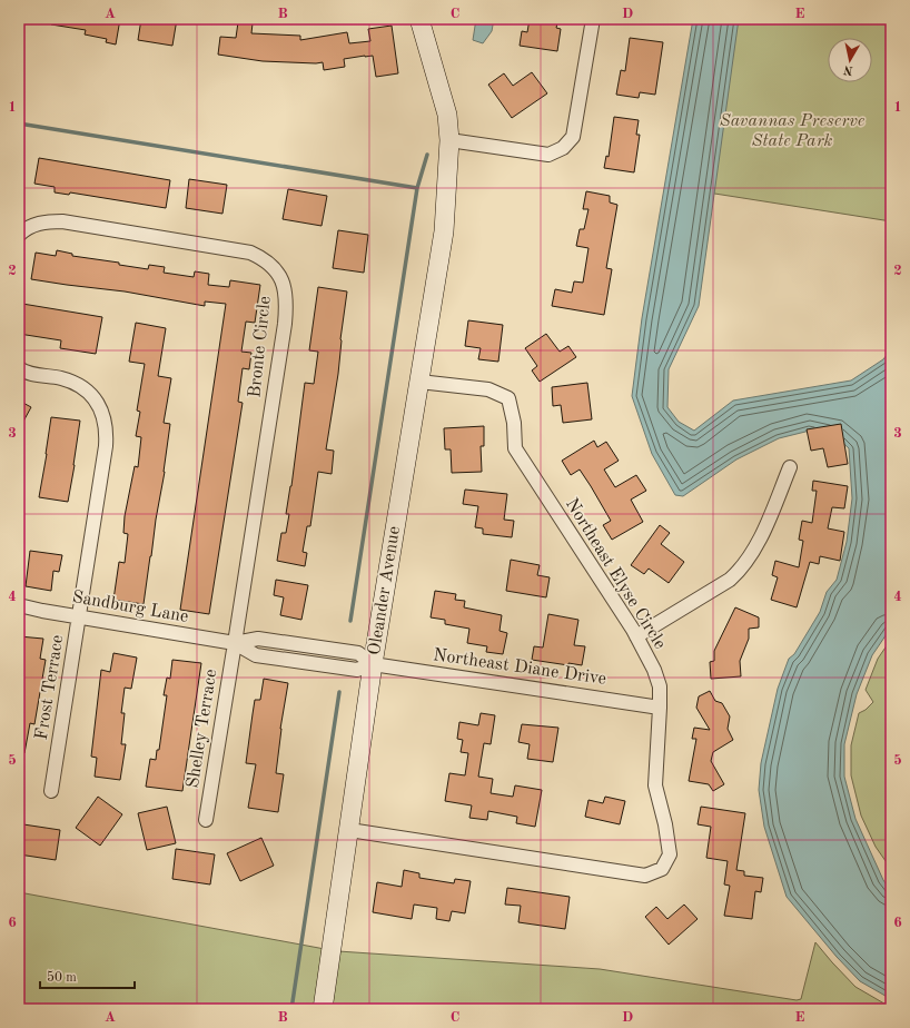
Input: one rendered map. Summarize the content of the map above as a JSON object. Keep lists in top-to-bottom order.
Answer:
{
  "streets": {
    "street": [
      "Bronte Circle",
      "Northeast Elyse Circle",
      "Oleander Avenue",
      "Sandburg Lane",
      "Northeast Diane Drive",
      "Frost Terrace",
      "Shelley Terrace"
    ]
  },
  "crossings": [
    ["Bronte Circle", "Sandburg Lane"],
    ["Bronte Circle", "Shelley Terrace"],
    ["Northeast Elyse Circle", "Oleander Avenue"],
    ["Northeast Elyse Circle", "Northeast Diane Drive"],
    ["Oleander Avenue", "Sandburg Lane"],
    ["Oleander Avenue", "Northeast Diane Drive"],
    ["Sandburg Lane", "Northeast Diane Drive"],
    ["Sandburg Lane", "Frost Terrace"],
    ["Sandburg Lane", "Shelley Terrace"]
  ],
  "parks": ["Savannas Preserve State Park"],
  "scale_bar": "50 m",
  "north": "bottom",
  "grid": {
    "columns": [
      "A",
      "B",
      "C",
      "D",
      "E"
    ],
    "rows": [
      "1",
      "2",
      "3",
      "4",
      "5",
      "6"
    ]
  }
}
